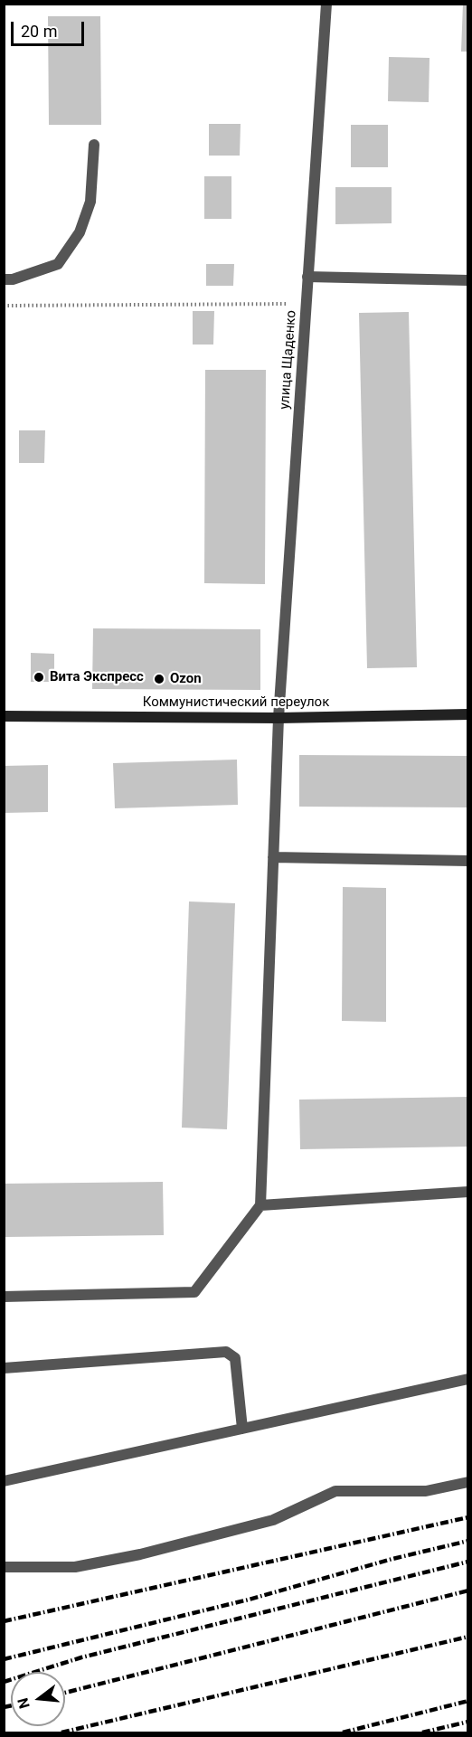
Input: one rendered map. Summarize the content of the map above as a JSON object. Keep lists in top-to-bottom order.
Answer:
{
  "streets": {
    "street": ["улица Щаденко", "Коммунистический переулок"]
  },
  "crossings": [
    ["улица Щаденко", "Коммунистический переулок"]
  ],
  "places": ["Вита Экспресс", "Ozon"],
  "scale_bar": "20 m",
  "north": "left"
}
